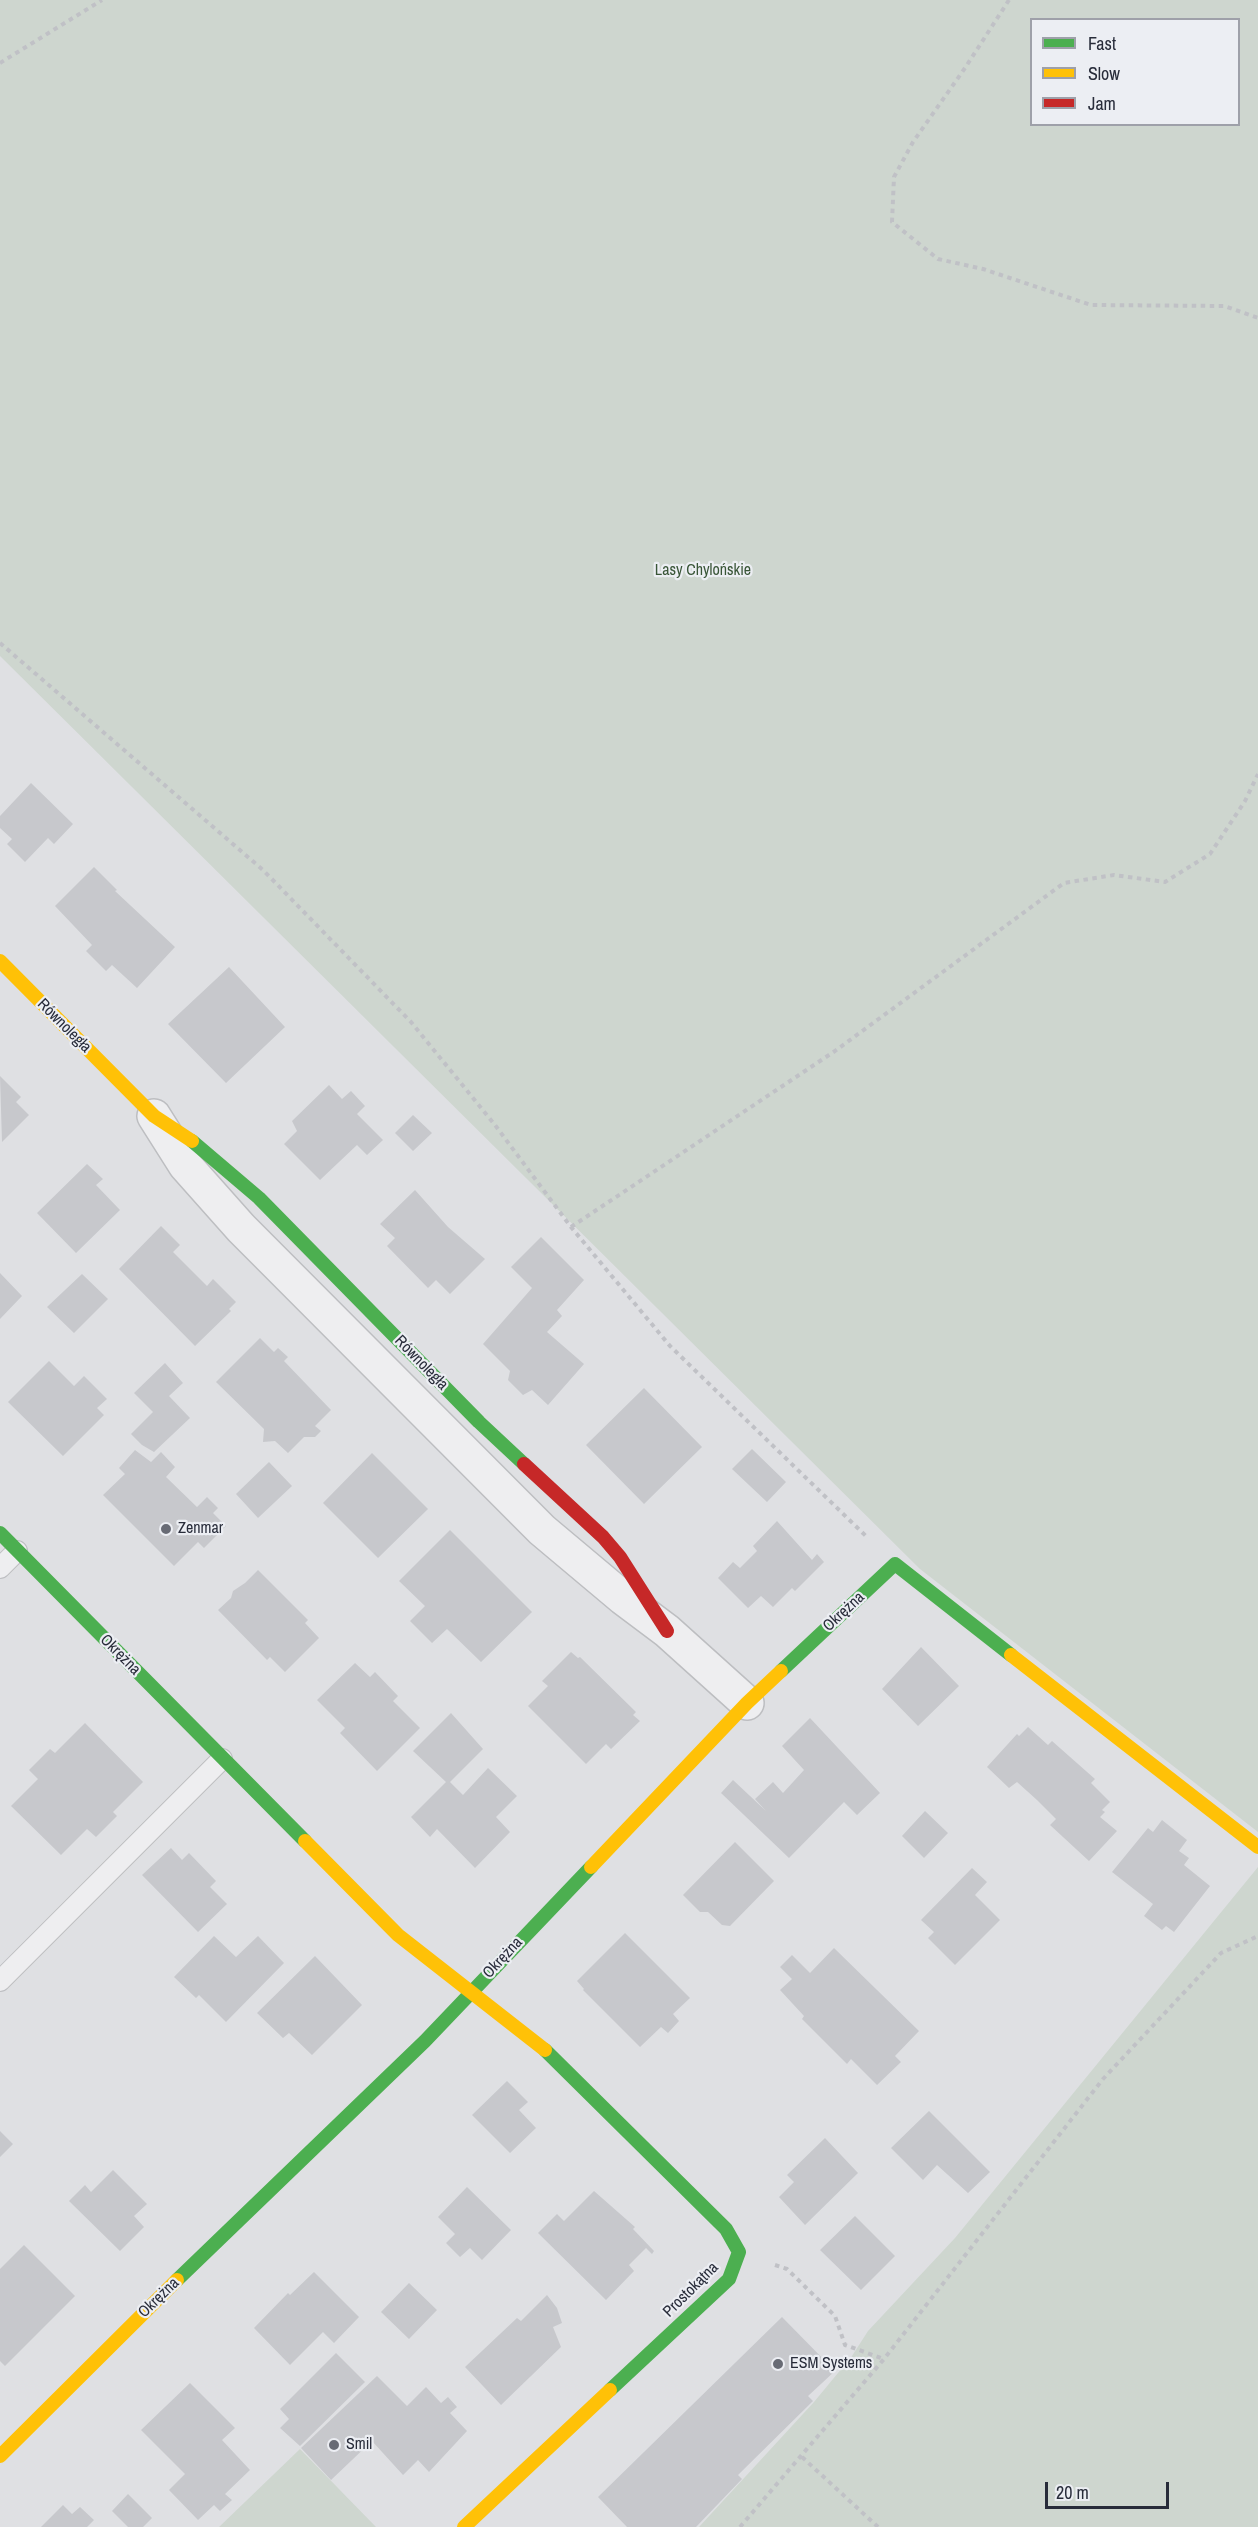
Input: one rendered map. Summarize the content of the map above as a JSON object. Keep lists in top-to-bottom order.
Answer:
{
  "streets": {
    "street": ["Równoległa", "Okrężna", "Prostokątna"]
  },
  "crossings": [
    ["Równoległa", "Okrężna"]
  ],
  "parks": ["Lasy Chylońskie"],
  "places": ["Zenmar", "ESM Systems", "Smil"],
  "legend": ["Fast", "Slow", "Jam"],
  "scale_bar": "20 m"
}
